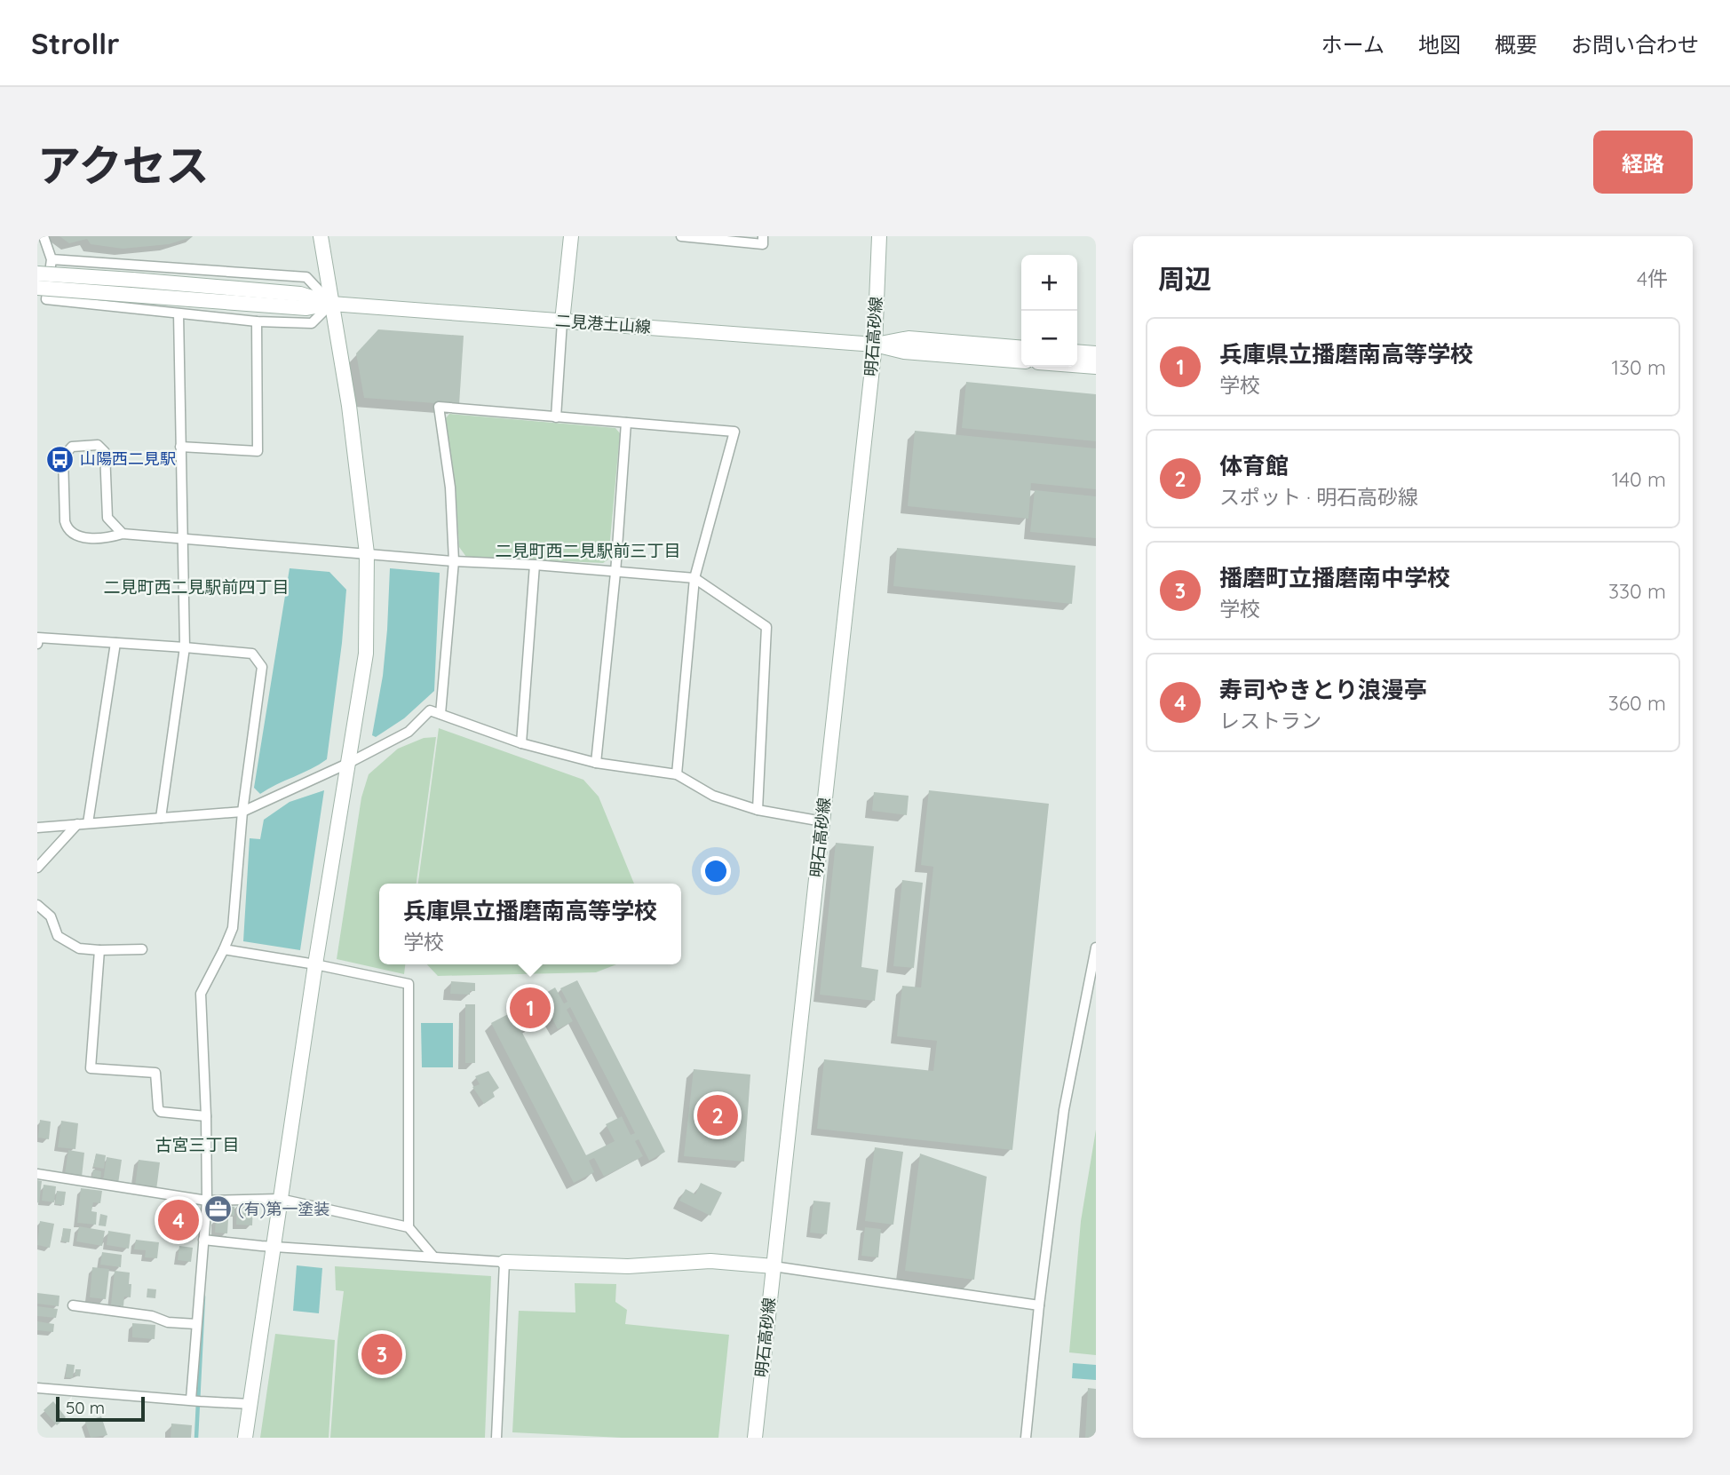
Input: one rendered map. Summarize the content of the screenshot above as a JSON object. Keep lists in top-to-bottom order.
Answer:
{
  "streets": {
    "main road": ["二見港土山線", "明石高砂線"]
  },
  "crossings": [
    ["二見港土山線", "明石高砂線"]
  ],
  "districts": ["二見町西二見駅前三丁目", "二見町西二見駅前四丁目", "古宮三丁目"],
  "places": {
    "bus stop": ["山陽西二見駅"],
    "office": ["(有)第一塗装"]
  },
  "scale_bar": "50 m",
  "page": {
    "header": "Strollr",
    "nav": [
      "ホーム",
      "地図",
      "概要",
      "お問い合わせ"
    ],
    "title": "アクセス",
    "buttons": "経路",
    "heading": ["周辺", "4件"],
    "map_buttons": ["+", "−"],
    "list": [
      {
        "mark": "1",
        "name": "兵庫県立播磨南高等学校",
        "note": "学校",
        "value": "130 m"
      },
      {
        "mark": "2",
        "name": "体育館",
        "note": "スポット · 明石高砂線",
        "value": "140 m"
      },
      {
        "mark": "3",
        "name": "播磨町立播磨南中学校",
        "note": "学校",
        "value": "330 m"
      },
      {
        "mark": "4",
        "name": "寿司やきとり浪漫亭",
        "note": "レストラン",
        "value": "360 m"
      }
    ],
    "popup": ["兵庫県立播磨南高等学校", "学校"],
    "pins": [
      "1",
      "2",
      "4",
      "3"
    ],
    "scale": "50 m"
  }
}
